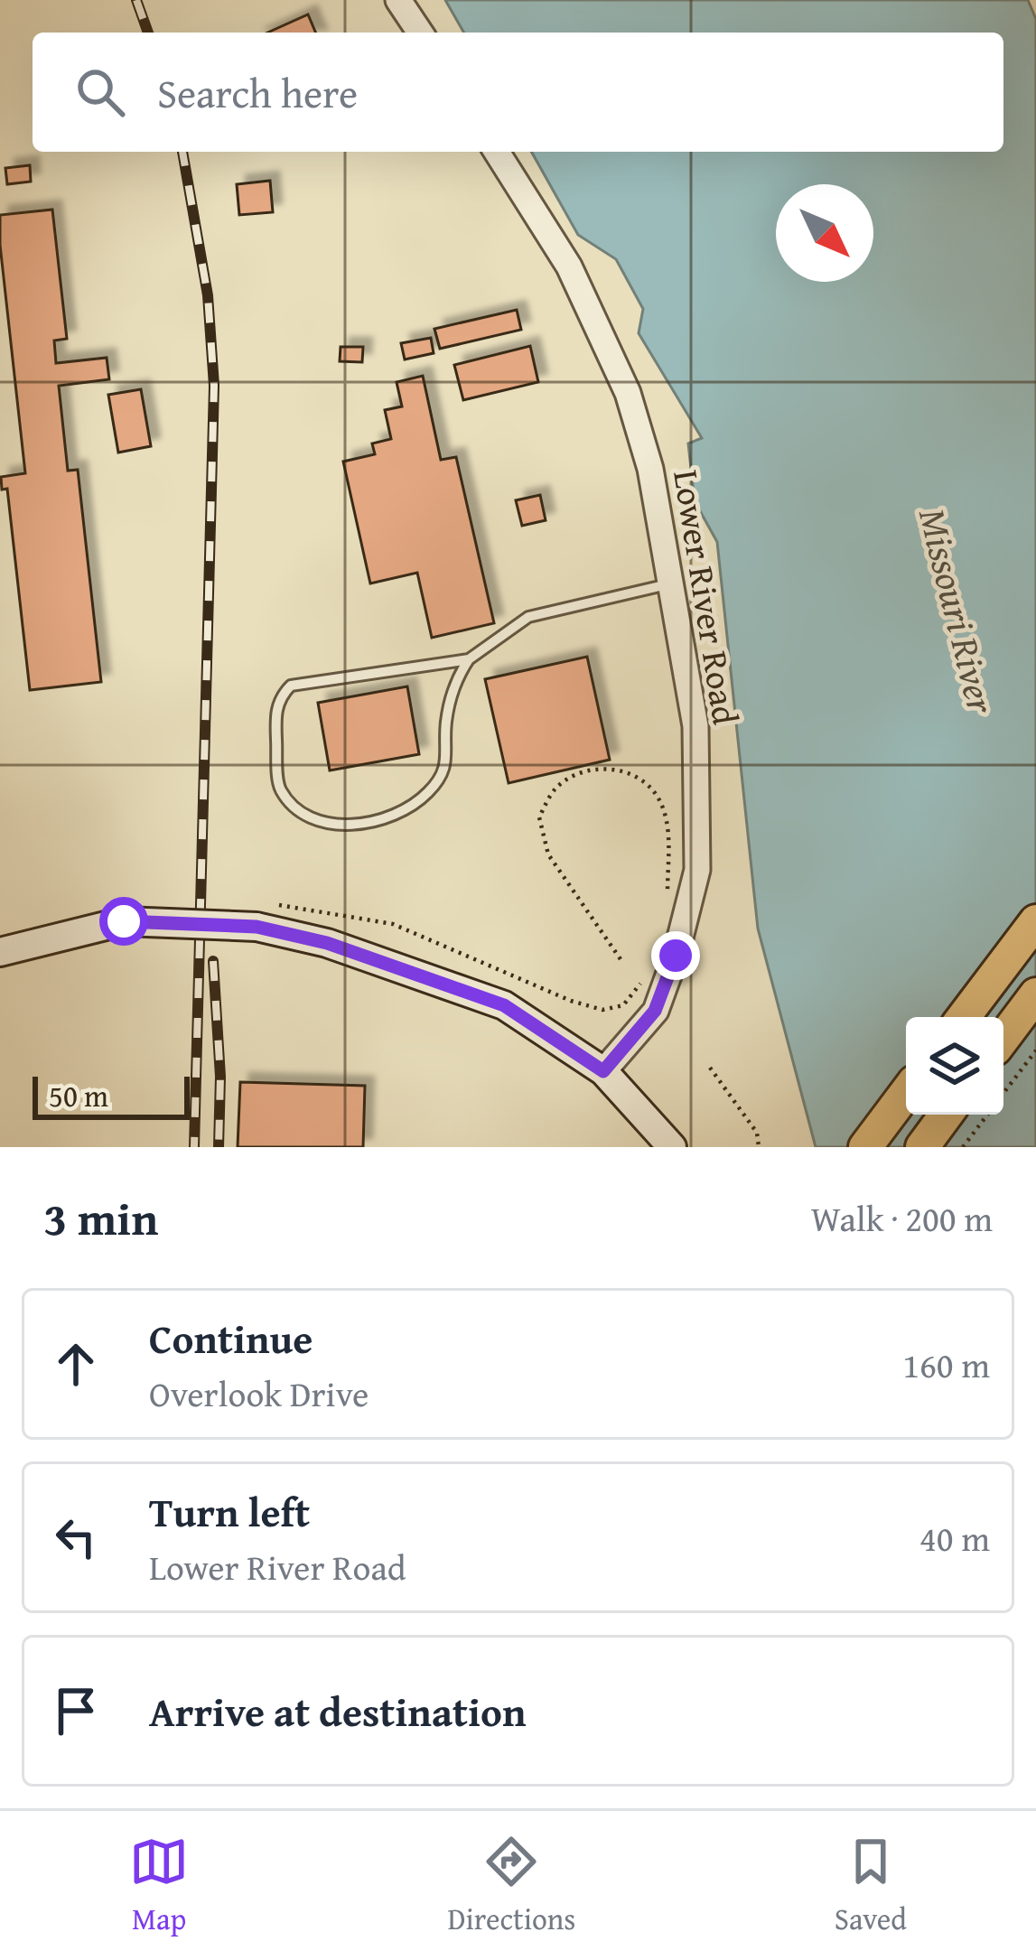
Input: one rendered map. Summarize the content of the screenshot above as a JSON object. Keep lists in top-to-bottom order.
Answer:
{
  "streets": {
    "street": ["Lower River Road"]
  },
  "water": ["Missouri River"],
  "scale_bar": "50 m",
  "north": "bottom right",
  "page": {
    "search": "Search here",
    "scale": "50 m",
    "heading": ["3 min", "Walk · 200 m"],
    "list": [
      ["Continue", "Overlook Drive", "160 m"],
      ["Turn left", "Lower River Road", "40 m"],
      "Arrive at destination"
    ],
    "nav": ["Map", "Directions", "Saved"]
  }
}
